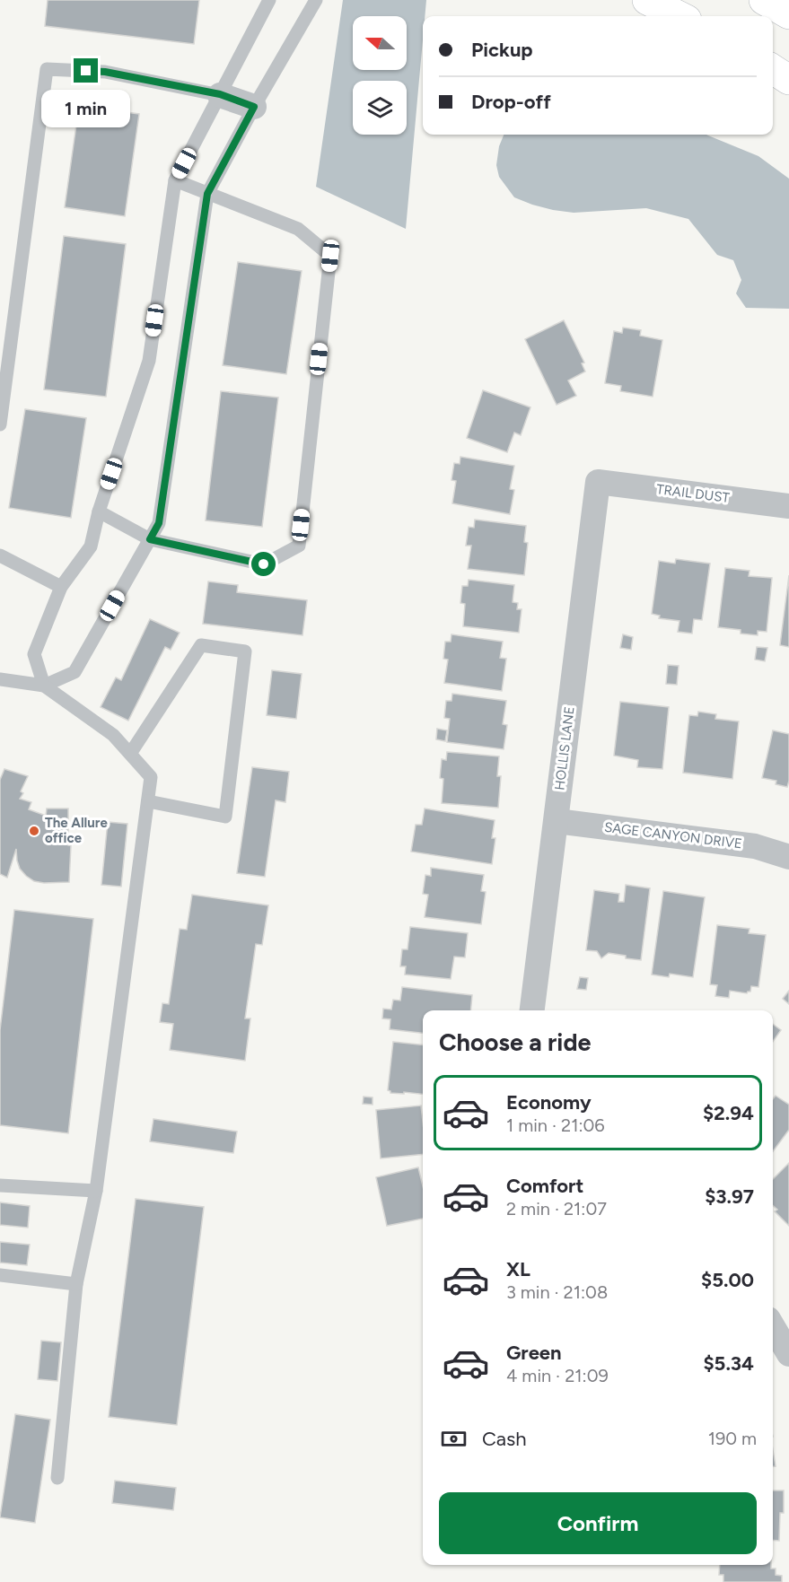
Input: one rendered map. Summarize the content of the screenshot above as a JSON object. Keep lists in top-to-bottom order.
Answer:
{
  "streets": {
    "street": ["TRAIL DUST", "HOLLIS LANE", "SAGE CANYON DRIVE"]
  },
  "crossings": [
    ["TRAIL DUST", "HOLLIS LANE"],
    ["HOLLIS LANE", "SAGE CANYON DRIVE"]
  ],
  "places": ["The Allure office"],
  "north": "left",
  "page": {
    "banner": ["Pickup", "Drop-off"],
    "bubble": "1 min",
    "heading": "Choose a ride",
    "list": [
      {
        "name": "Economy",
        "note": "1 min · 21:06",
        "value": "$2.94"
      },
      {
        "name": "Comfort",
        "note": "2 min · 21:07",
        "value": "$3.97"
      },
      {
        "name": "XL",
        "note": "3 min · 21:08",
        "value": "$5.00"
      },
      {
        "name": "Green",
        "note": "4 min · 21:09",
        "value": "$5.34"
      }
    ],
    "pay": ["Cash", "190 m"],
    "buttons": "Confirm"
  }
}
